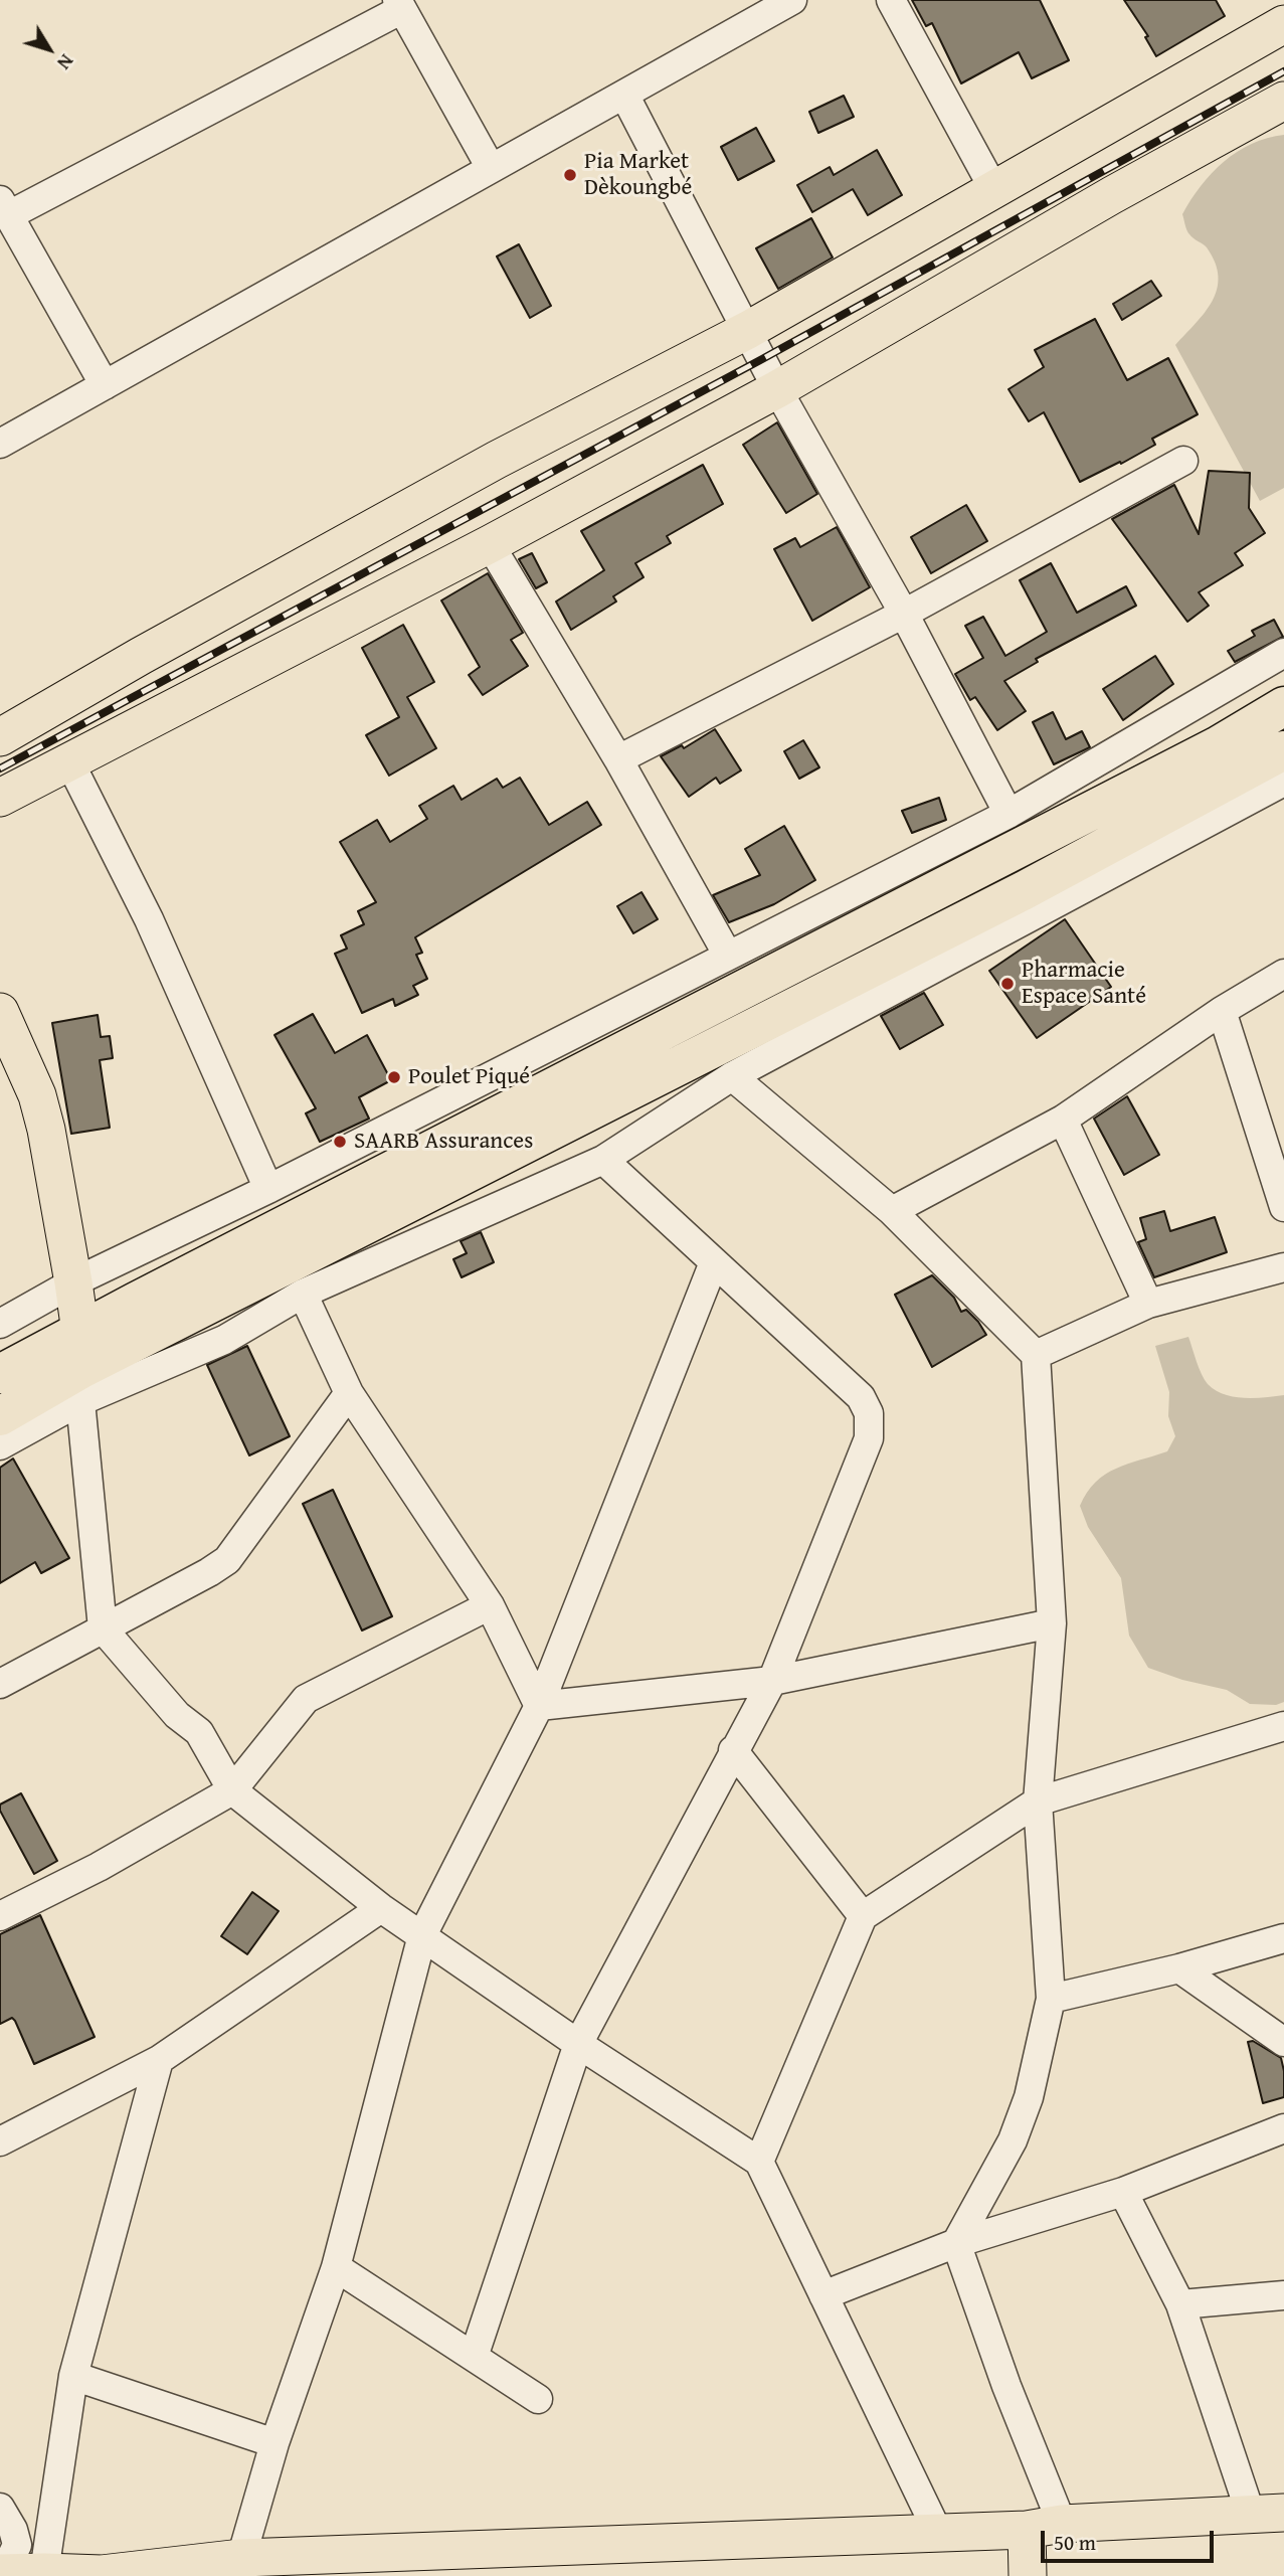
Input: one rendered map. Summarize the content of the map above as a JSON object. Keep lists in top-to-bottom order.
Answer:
{
  "places": [
    "Pia Market Dèkoungbé",
    "Pharmacie Espace Santé",
    "Poulet Piqué",
    "SAARB Assurances"
  ],
  "scale_bar": "50 m",
  "north": "bottom right"
}
